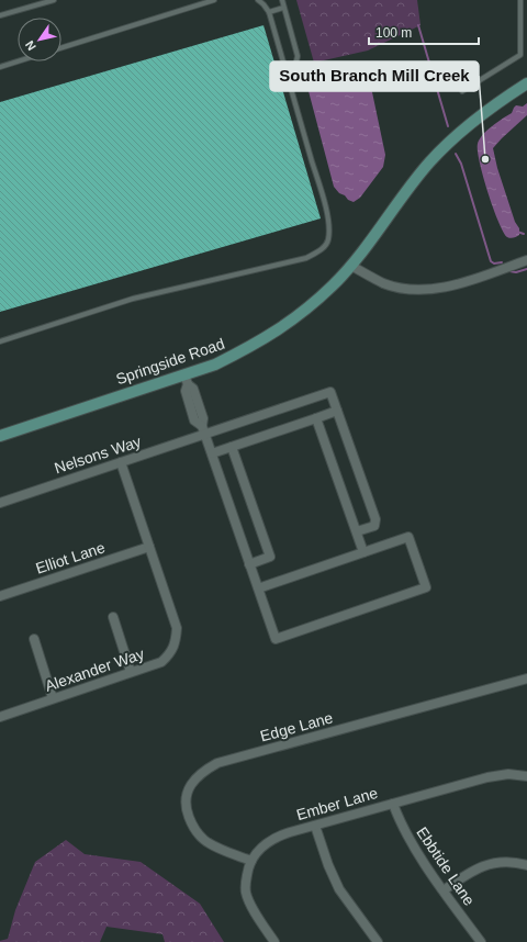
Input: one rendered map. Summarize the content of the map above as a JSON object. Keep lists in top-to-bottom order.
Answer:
{
  "streets": {
    "main road": ["Springside Road"],
    "street": [
      "Nelsons Way",
      "Elliot Lane",
      "Alexander Way",
      "Edge Lane",
      "Ember Lane",
      "Ebbtide Lane"
    ]
  },
  "crossings": [
    ["Elliot Lane", "Alexander Way"],
    ["Edge Lane", "Ember Lane"],
    ["Ember Lane", "Ebbtide Lane"]
  ],
  "places": ["South Branch Mill Creek"],
  "scale_bar": "100 m",
  "north": "bottom left"
}
